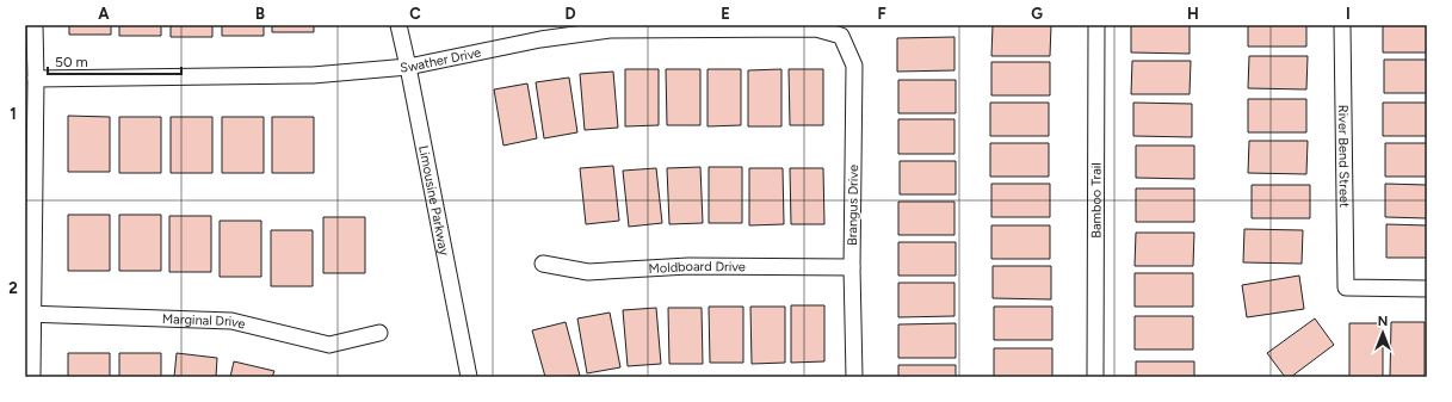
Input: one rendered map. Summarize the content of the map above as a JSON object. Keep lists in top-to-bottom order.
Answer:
{
  "streets": {
    "street": [
      "Swather Drive",
      "River Bend Street",
      "Limousine Parkway",
      "Bamboo Trail",
      "Brangus Drive",
      "Moldboard Drive",
      "Marginal Drive"
    ]
  },
  "crossings": [
    ["Swather Drive", "Limousine Parkway"],
    ["Swather Drive", "Brangus Drive"],
    ["Brangus Drive", "Moldboard Drive"]
  ],
  "scale_bar": "50 m",
  "north": "top",
  "grid": {
    "columns": [
      "A",
      "B",
      "C",
      "D",
      "E",
      "F",
      "G",
      "H",
      "I"
    ],
    "rows": ["1", "2"]
  }
}
